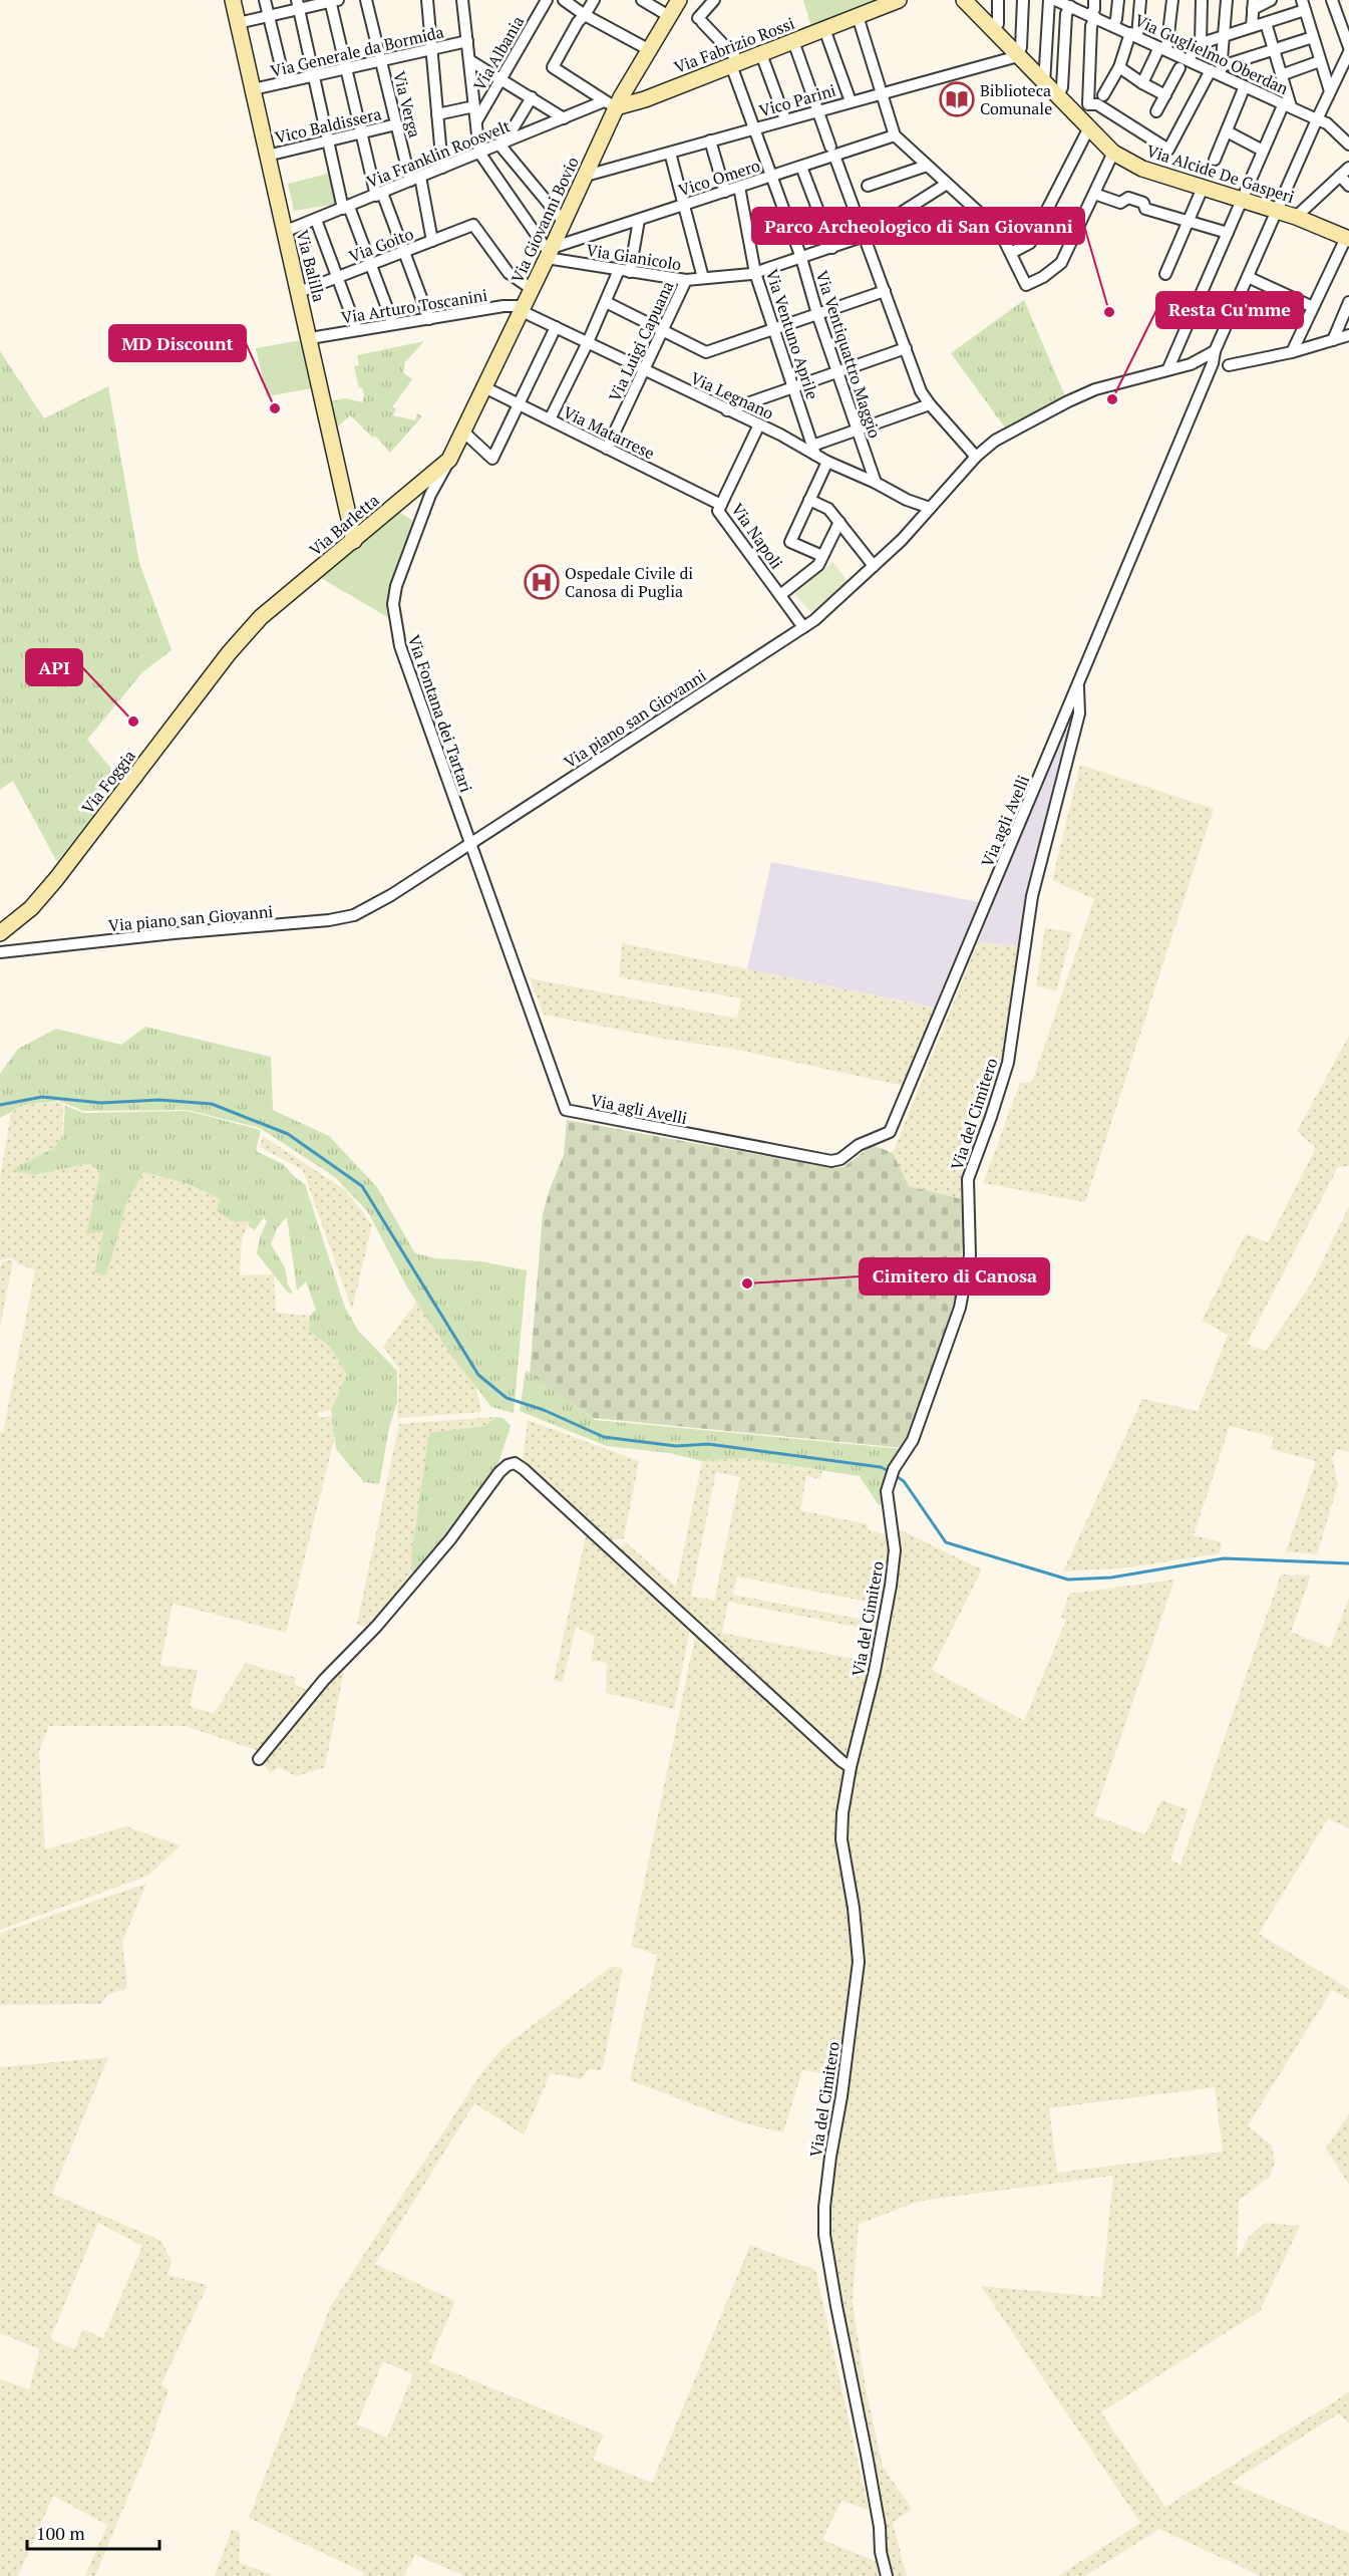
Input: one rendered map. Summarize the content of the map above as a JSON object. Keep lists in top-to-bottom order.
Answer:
{
  "streets": {
    "street": [
      "Via Fabrizio Rossi",
      "Via Generale da Bormida",
      "Via Albania",
      "Via Guglielmo Oberdan",
      "Vico Parini",
      "Via Verga",
      "Vico Baldissera",
      "Via Franklin Roosvelt",
      "Via Alcide De Gasperi",
      "Vico Omero",
      "Via Giovanni Bovio",
      "Via Goito",
      "Via Gianicolo",
      "Via Balilla",
      "Via Arturo Toscanini",
      "Via Ventuno Aprile",
      "Via Luigi Capuana",
      "Via Ventiquattro Maggio",
      "Via Legnano",
      "Via Matarrese",
      "Via Barletta",
      "Via Napoli",
      "Via Fontana dei Tartari",
      "Via piano san Giovanni",
      "Via Foggia",
      "Via agli Avelli",
      "Via del Cimitero"
    ]
  },
  "crossings": [
    ["Via Fabrizio Rossi", "Via Franklin Roosvelt"],
    ["Via Fabrizio Rossi", "Via Giovanni Bovio"],
    ["Via Fabrizio Rossi", "Via Ventiquattro Maggio"],
    ["Via Generale da Bormida", "Via Verga"],
    ["Via Generale da Bormida", "Via Balilla"],
    ["Via Guglielmo Oberdan", "Via agli Avelli"],
    ["Vico Parini", "Via Alcide De Gasperi"],
    ["Vico Parini", "Via Giovanni Bovio"],
    ["Vico Parini", "Via Ventiquattro Maggio"],
    ["Via Verga", "Vico Baldissera"],
    ["Via Verga", "Via Franklin Roosvelt"],
    ["Via Verga", "Via Goito"],
    ["Vico Baldissera", "Via Balilla"],
    ["Via Franklin Roosvelt", "Via Giovanni Bovio"],
    ["Via Franklin Roosvelt", "Via Balilla"],
    ["Via Alcide De Gasperi", "Via agli Avelli"],
    ["Vico Omero", "Via Giovanni Bovio"],
    ["Vico Omero", "Via Gianicolo"],
    ["Vico Omero", "Via Ventuno Aprile"],
    ["Vico Omero", "Via Ventiquattro Maggio"],
    ["Via Giovanni Bovio", "Via Goito"],
    ["Via Giovanni Bovio", "Via Gianicolo"],
    ["Via Giovanni Bovio", "Via Arturo Toscanini"],
    ["Via Giovanni Bovio", "Via Legnano"],
    ["Via Giovanni Bovio", "Via Matarrese"],
    ["Via Giovanni Bovio", "Via Barletta"],
    ["Via Giovanni Bovio", "Via Fontana dei Tartari"],
    ["Via Goito", "Via Balilla"],
    ["Via Gianicolo", "Via Ventuno Aprile"],
    ["Via Gianicolo", "Via Luigi Capuana"],
    ["Via Gianicolo", "Via Ventiquattro Maggio"],
    ["Via Balilla", "Via Arturo Toscanini"],
    ["Via Balilla", "Via Barletta"],
    ["Via Arturo Toscanini", "Via Legnano"],
    ["Via Ventuno Aprile", "Via Legnano"],
    ["Via Luigi Capuana", "Via Legnano"],
    ["Via Luigi Capuana", "Via Matarrese"],
    ["Via Ventiquattro Maggio", "Via Legnano"],
    ["Via Legnano", "Via Napoli"],
    ["Via Legnano", "Via piano san Giovanni"],
    ["Via Matarrese", "Via Napoli"],
    ["Via Barletta", "Via Fontana dei Tartari"],
    ["Via Barletta", "Via Foggia"],
    ["Via Napoli", "Via piano san Giovanni"],
    ["Via Fontana dei Tartari", "Via piano san Giovanni"],
    ["Via Fontana dei Tartari", "Via agli Avelli"],
    ["Via piano san Giovanni", "Via agli Avelli"],
    ["Via agli Avelli", "Via del Cimitero"]
  ],
  "places": {
    "library": ["Biblioteca Comunale"],
    "other": [
      "Parco Archeologico di San Giovanni",
      "Resta Cu'mme",
      "MD Discount",
      "API",
      "Cimitero di Canosa"
    ],
    "hospital": ["Ospedale Civile di Canosa di Puglia"]
  },
  "scale_bar": "100 m"
}
